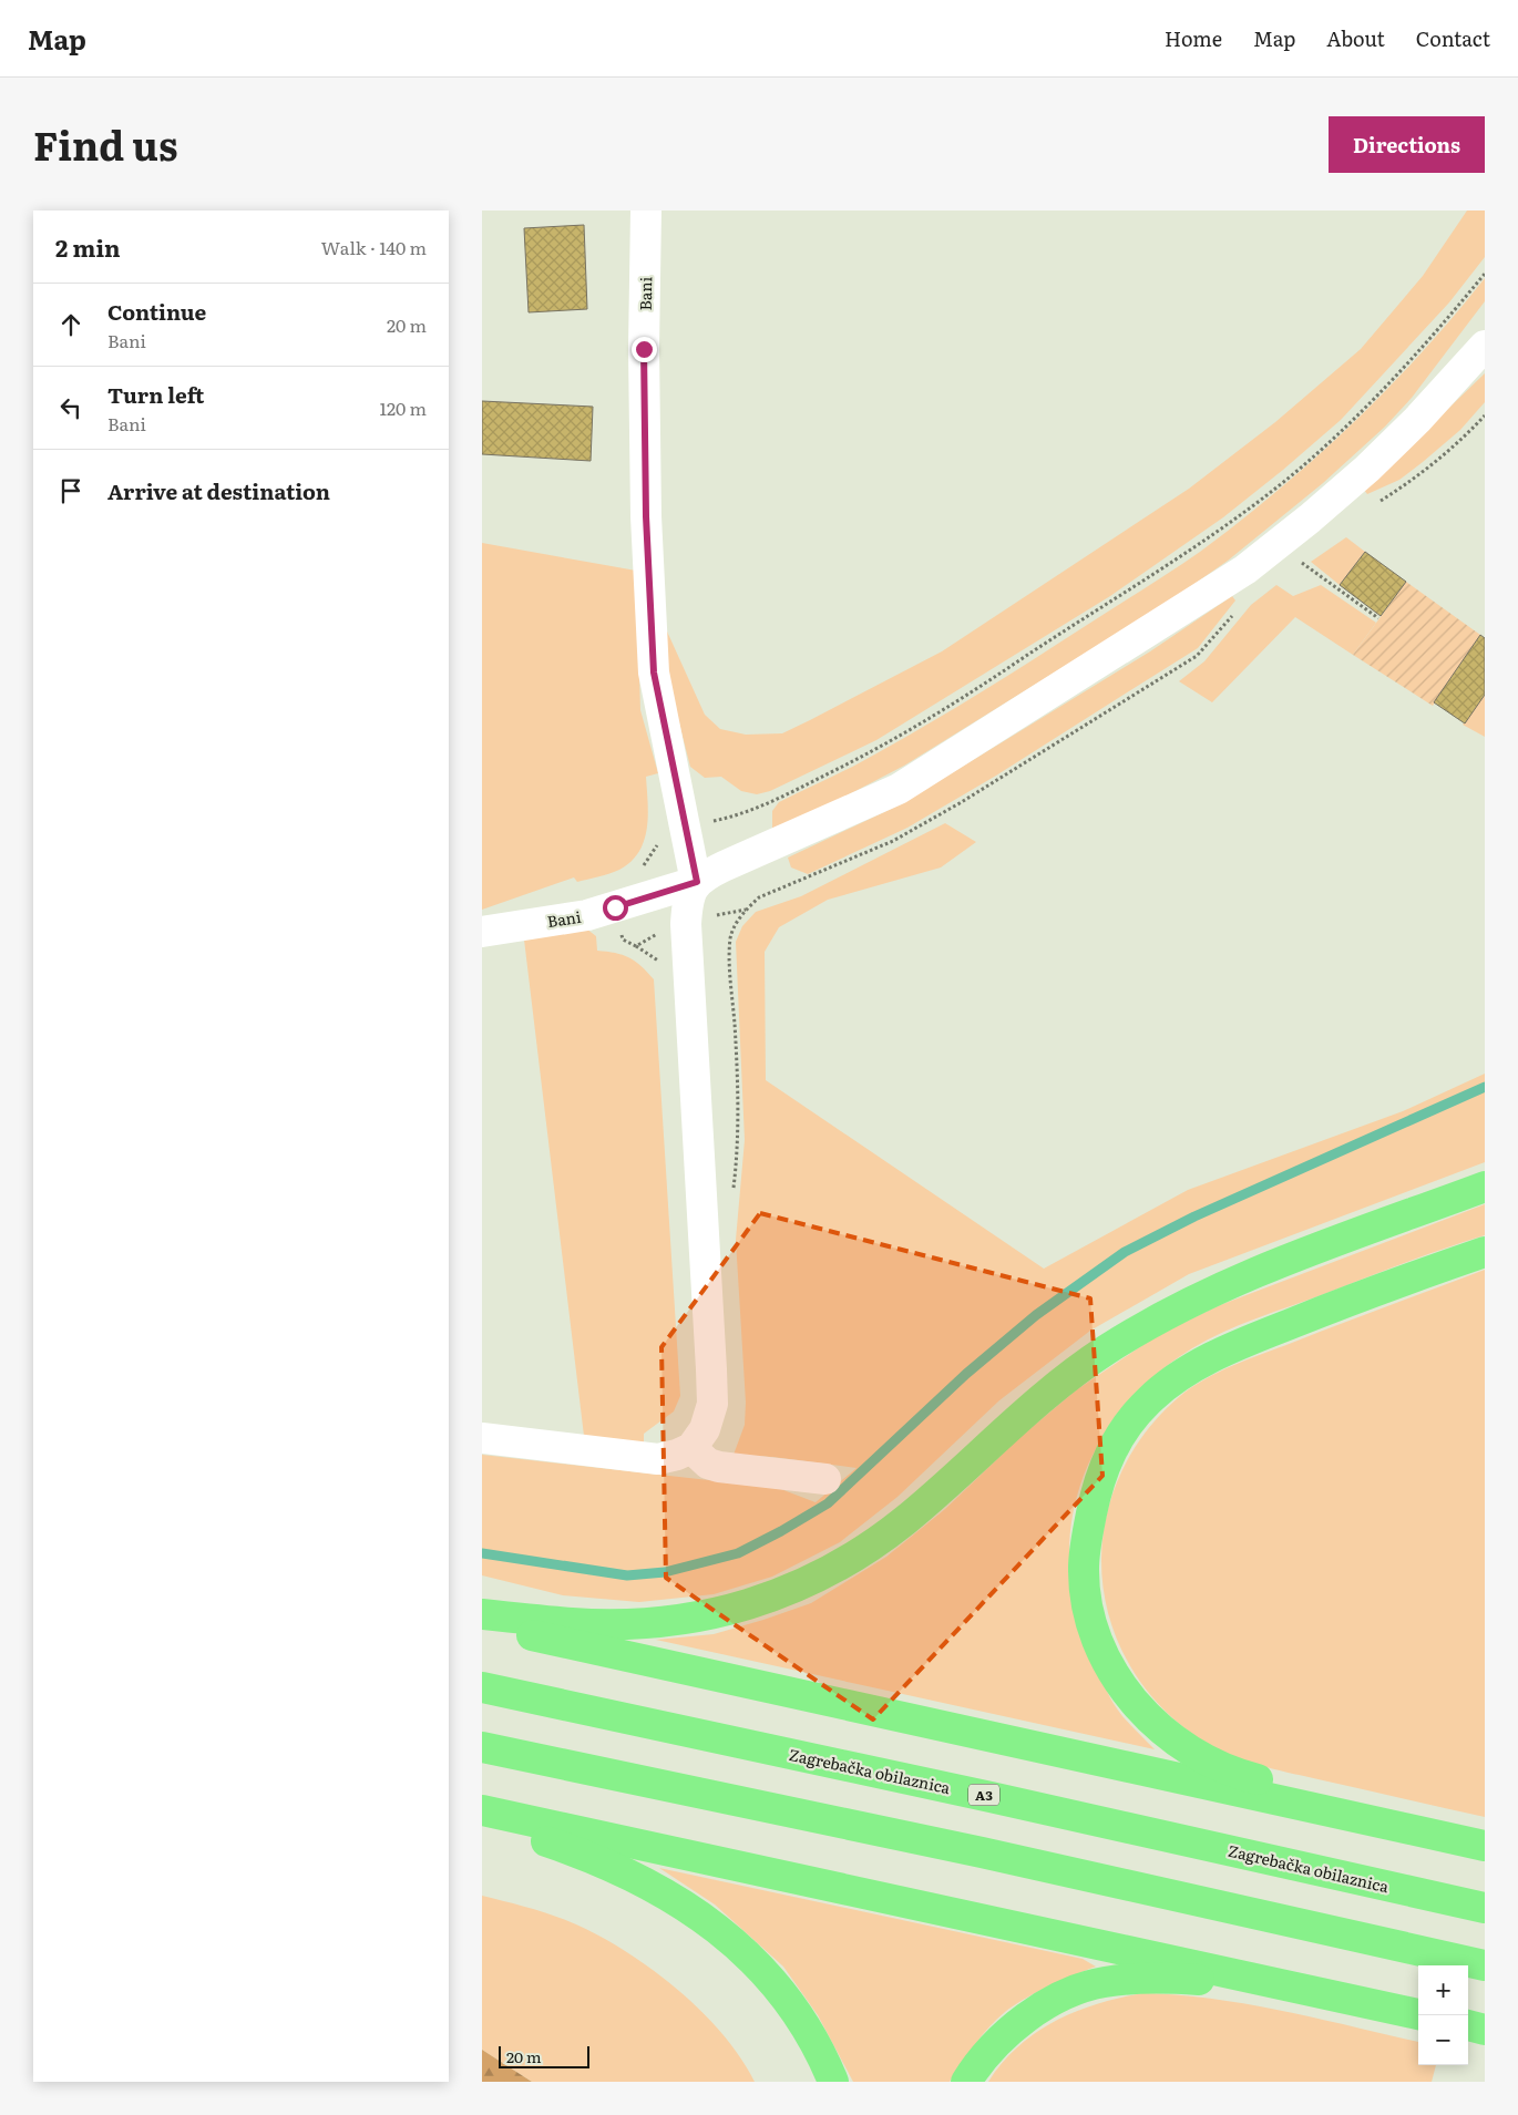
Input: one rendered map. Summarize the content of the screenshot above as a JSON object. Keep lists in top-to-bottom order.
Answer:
{
  "streets": {
    "highway": ["Zagrebačka obilaznica", "A3"],
    "street": ["Bani"]
  },
  "scale_bar": "20 m",
  "page": {
    "header": "Map",
    "nav": [
      "Home",
      "Map",
      "About",
      "Contact"
    ],
    "title": "Find us",
    "buttons": "Directions",
    "heading": ["2 min", "Walk · 140 m"],
    "list": [
      ["Continue", "Bani", "20 m"],
      ["Turn left", "Bani", "120 m"],
      "Arrive at destination"
    ],
    "map_buttons": ["+", "−"],
    "scale": "20 m"
  }
}
